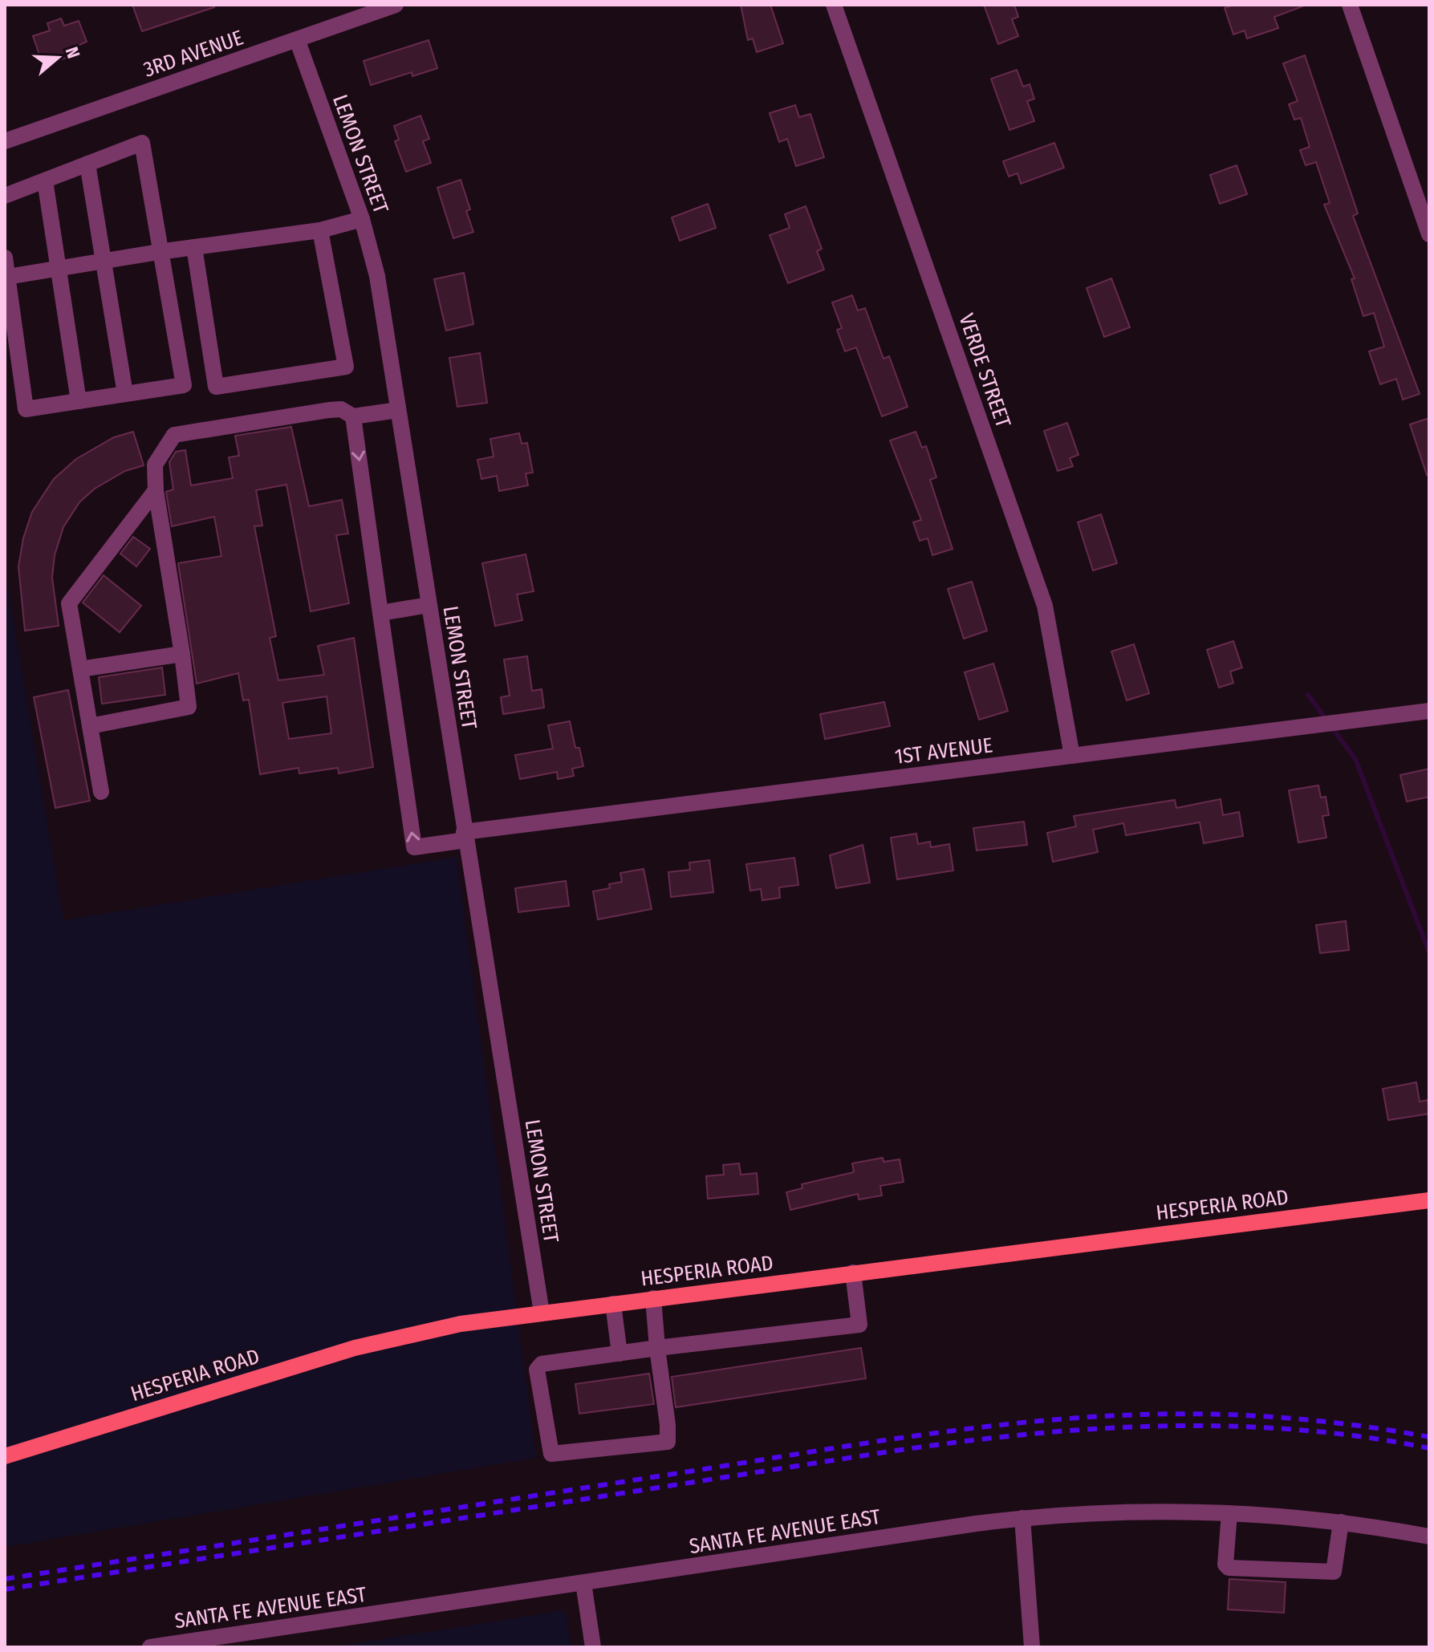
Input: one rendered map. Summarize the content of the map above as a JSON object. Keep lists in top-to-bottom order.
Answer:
{
  "streets": {
    "main road": ["HESPERIA ROAD"],
    "street": [
      "3RD AVENUE",
      "LEMON STREET",
      "VERDE STREET",
      "1ST AVENUE",
      "SANTA FE AVENUE EAST"
    ]
  },
  "crossings": [
    ["3RD AVENUE", "LEMON STREET"],
    ["LEMON STREET", "1ST AVENUE"],
    ["LEMON STREET", "HESPERIA ROAD"],
    ["VERDE STREET", "1ST AVENUE"]
  ],
  "north": "right"
}
